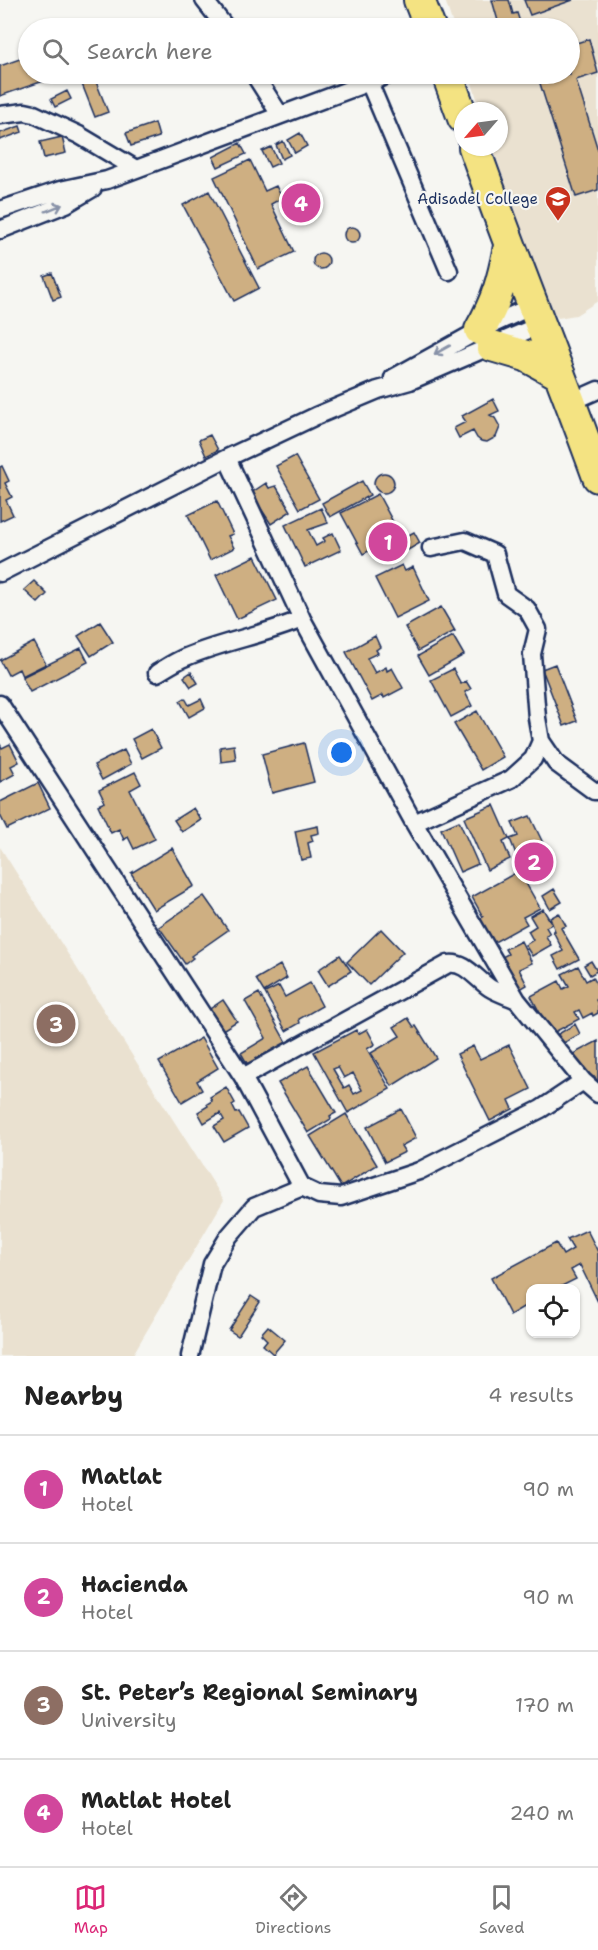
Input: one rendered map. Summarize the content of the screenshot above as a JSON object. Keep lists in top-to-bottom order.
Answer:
{
  "places": {
    "school or university": ["Adisadel College"]
  },
  "north": "bottom left",
  "page": {
    "search": "Search here",
    "pins": [
      "4",
      "1",
      "2",
      "3"
    ],
    "heading": ["Nearby", "4 results"],
    "list": [
      {
        "mark": "1",
        "name": "Matlat",
        "note": "Hotel",
        "value": "90 m"
      },
      {
        "mark": "2",
        "name": "Hacienda",
        "note": "Hotel",
        "value": "90 m"
      },
      {
        "mark": "3",
        "name": "St. Peter’s Regional Seminary",
        "note": "University",
        "value": "170 m"
      },
      {
        "mark": "4",
        "name": "Matlat Hotel",
        "note": "Hotel",
        "value": "240 m"
      }
    ],
    "nav": ["Map", "Directions", "Saved"]
  }
}
